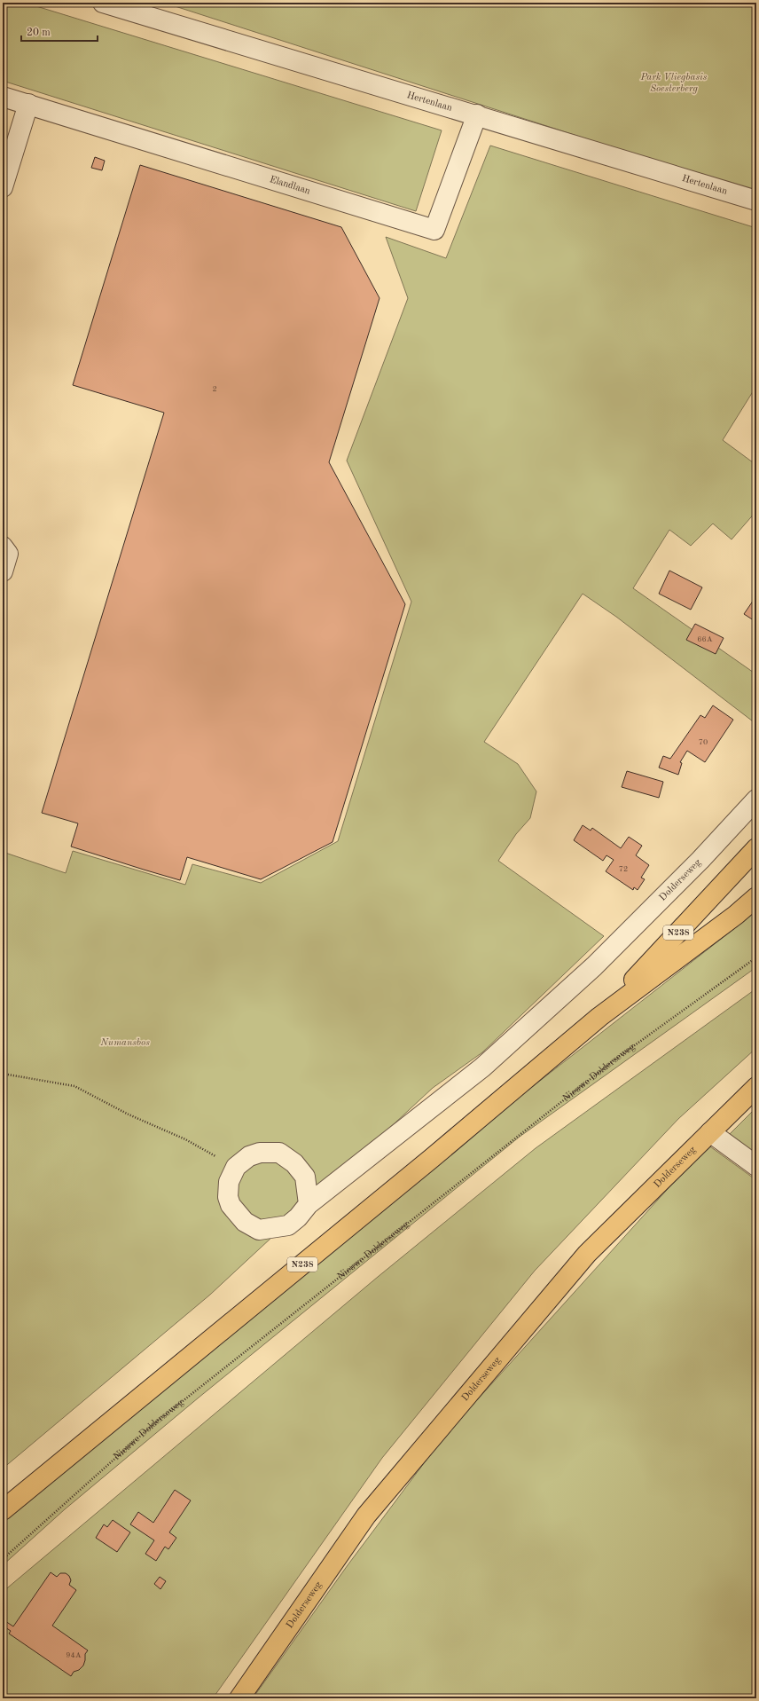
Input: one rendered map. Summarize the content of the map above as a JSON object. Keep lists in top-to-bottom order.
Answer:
{
  "streets": {
    "main road": ["Dolderseweg", "N238"],
    "street": ["Hertenlaan", "Elandlaan"],
    "path": ["Nieuwe Dolderseweg"]
  },
  "crossings": [
    ["Hertenlaan", "Elandlaan"]
  ],
  "parks": ["Park Vliegbasis Soesterberg", "Numansbos"],
  "house_numbers": [
    "2",
    "66A",
    "70",
    "72",
    "94A"
  ],
  "scale_bar": "20 m"
}
